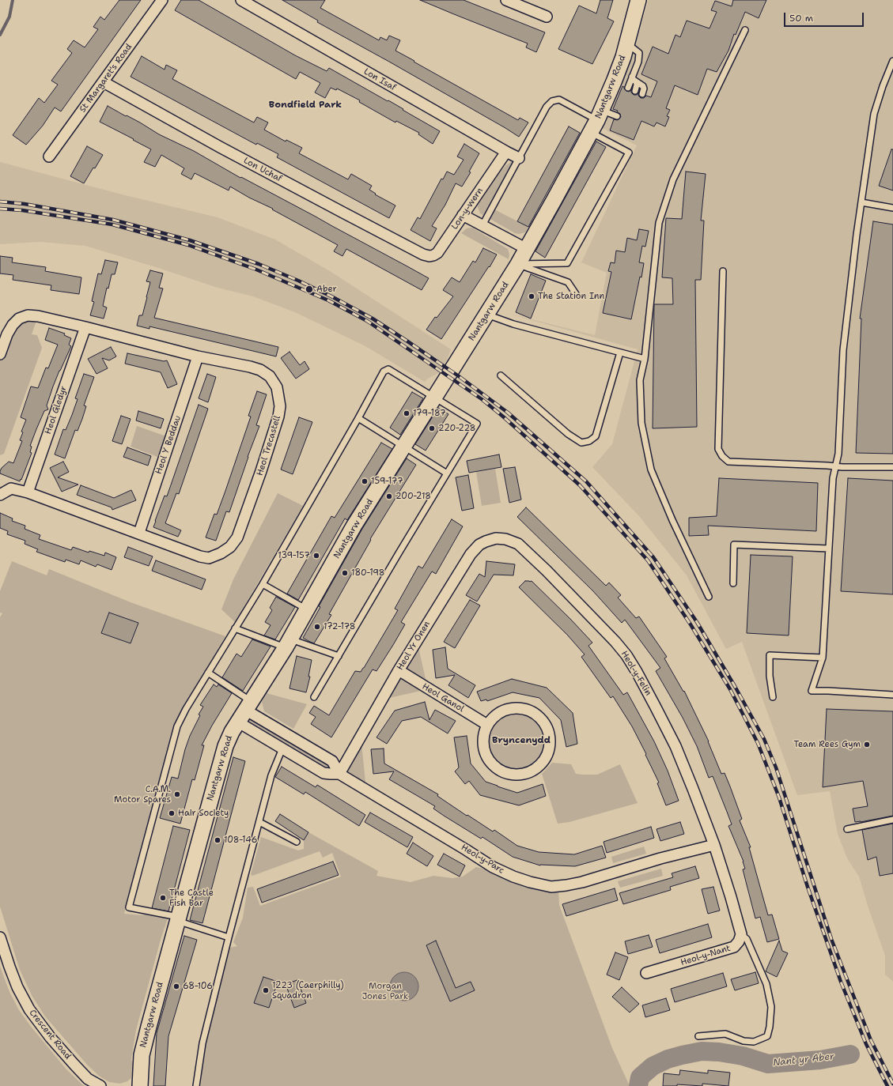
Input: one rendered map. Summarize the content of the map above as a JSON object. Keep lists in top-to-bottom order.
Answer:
{
  "streets": {
    "main road": ["Nantgarw Road"],
    "street": [
      "St Margaret's Road",
      "Lon Isaf",
      "Lon Uchaf",
      "Lon-y-wern",
      "Heol Gledyr",
      "Heol Y Beddau",
      "Heol Trecastell",
      "Heol Yr Onen",
      "Heol-y-Felin",
      "Heol Ganol",
      "Heol-y-Parc",
      "Heol-y-Nant",
      "Crescent Road"
    ]
  },
  "crossings": [
    ["St Margaret's Road", "Lon Uchaf"],
    ["Lon Isaf", "Lon-y-wern"],
    ["Nantgarw Road", "Heol-y-Parc"],
    ["Lon Uchaf", "Lon-y-wern"],
    ["Heol Gledyr", "Heol Trecastell"],
    ["Heol Y Beddau", "Heol Trecastell"],
    ["Heol Yr Onen", "Heol-y-Felin"],
    ["Heol Yr Onen", "Heol Ganol"],
    ["Heol Yr Onen", "Heol-y-Parc"],
    ["Heol-y-Felin", "Heol-y-Parc"]
  ],
  "districts": ["Bondfield Park", "Bryncenydd"],
  "water": ["Nant yr Aber"],
  "parks": ["Morgan Jones Park"],
  "places": [
    "Aber",
    "The Station Inn",
    "179-187",
    "220-228",
    "159-177",
    "200-218",
    "139-157",
    "180-198",
    "172-178",
    "Team Rees Gym",
    "C.A.M. Motor Spares",
    "Hair Society",
    "108-146",
    "The Castle Fish Bar",
    "68-106",
    "1223 (Caerphilly) Squadron"
  ],
  "scale_bar": "50 m"
}
